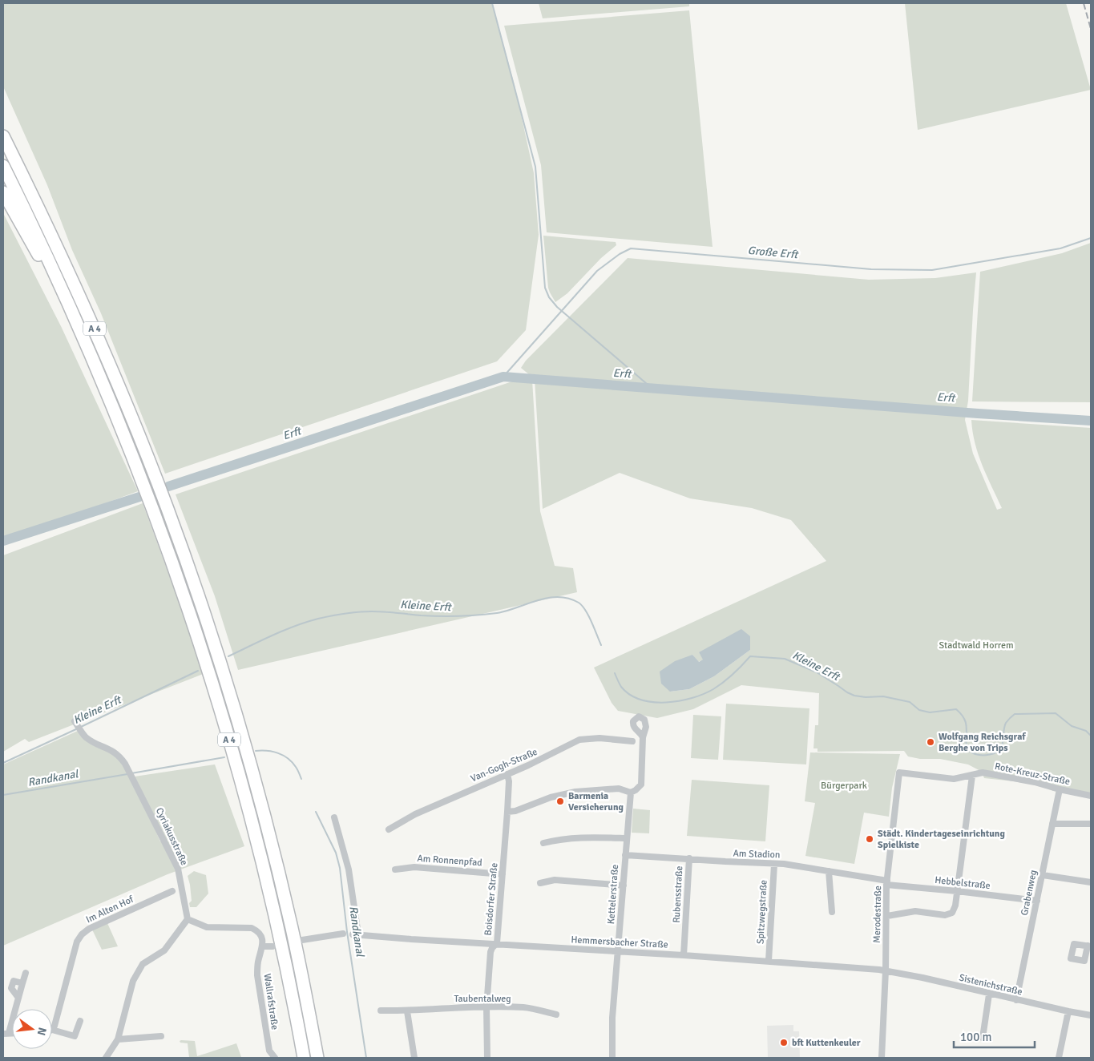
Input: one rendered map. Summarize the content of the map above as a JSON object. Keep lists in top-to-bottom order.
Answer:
{
  "streets": {
    "highway": ["A 4"],
    "street": [
      "Van-Gogh-Straße",
      "Rote-Kreuz-Straße",
      "Cyriakusstraße",
      "Am Stadion",
      "Am Ronnenpfad",
      "Hebbelstraße",
      "Grabenweg",
      "Kettelerstraße",
      "Rubensstraße",
      "Boisdorfer Straße",
      "Im Alten Hof",
      "Spitzwegstraße",
      "Merodestraße",
      "Hemmersbacher Straße",
      "Sistenichstraße",
      "Taubentalweg",
      "Wallrafstraße"
    ]
  },
  "crossings": [
    ["Van-Gogh-Straße", "Boisdorfer Straße"],
    ["Rote-Kreuz-Straße", "Grabenweg"],
    ["Rote-Kreuz-Straße", "Merodestraße"],
    ["Am Stadion", "Hebbelstraße"],
    ["Am Stadion", "Kettelerstraße"],
    ["Am Stadion", "Rubensstraße"],
    ["Am Stadion", "Spitzwegstraße"],
    ["Am Stadion", "Merodestraße"],
    ["Am Ronnenpfad", "Boisdorfer Straße"],
    ["Hebbelstraße", "Grabenweg"],
    ["Hebbelstraße", "Merodestraße"],
    ["Grabenweg", "Sistenichstraße"],
    ["Kettelerstraße", "Hemmersbacher Straße"],
    ["Rubensstraße", "Hemmersbacher Straße"],
    ["Boisdorfer Straße", "Hemmersbacher Straße"],
    ["Boisdorfer Straße", "Taubentalweg"],
    ["Spitzwegstraße", "Hemmersbacher Straße"],
    ["Merodestraße", "Hemmersbacher Straße"],
    ["Merodestraße", "Sistenichstraße"],
    ["Hemmersbacher Straße", "Sistenichstraße"]
  ],
  "water": [
    "Große Erft",
    "Erft",
    "Kleine Erft",
    "Randkanal"
  ],
  "parks": ["Stadtwald Horrem", "Bürgerpark"],
  "places": [
    "Wolfgang Reichsgraf Berghe von Trips",
    "Barmenia Versicherung",
    "Städt. Kindertageseinrichtung Spielkiste",
    "bft Kuttenkeuler"
  ],
  "scale_bar": "100 m",
  "north": "right"
}
